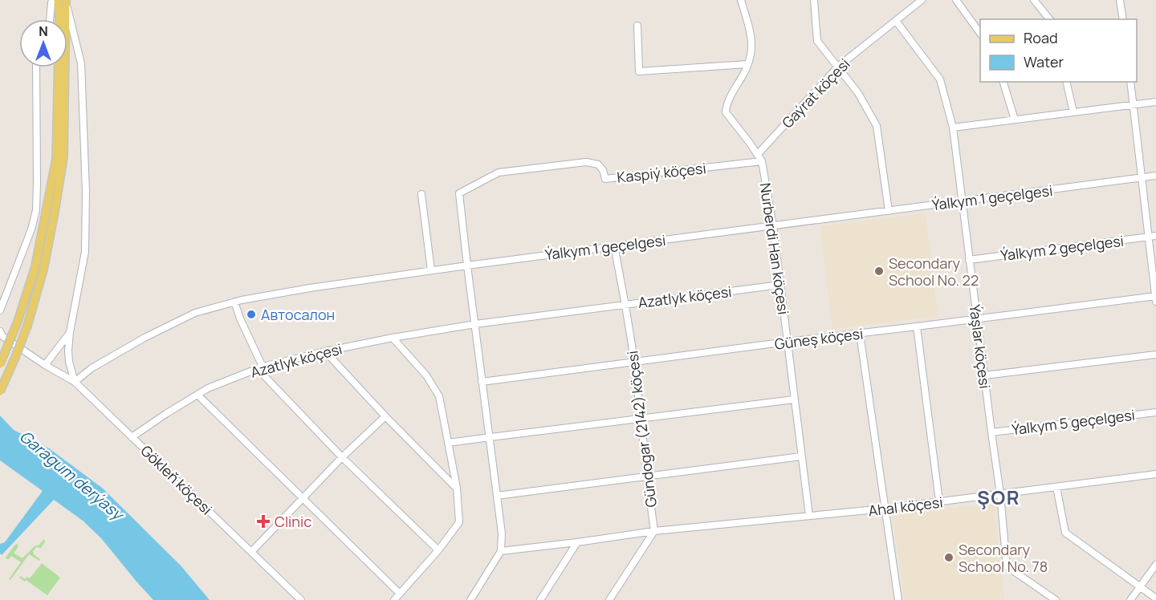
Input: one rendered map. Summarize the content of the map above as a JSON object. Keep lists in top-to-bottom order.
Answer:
{
  "streets": {
    "street": [
      "Gaýrat köçesi",
      "Kaspiý köçesi",
      "Ýalkym 1 geçelgesi",
      "Ýalkym 2 geçelgesi",
      "Nurberdi Han köçesi",
      "Azatlyk köçesi",
      "Güneş köçesi",
      "Ýaşlar köçesi",
      "Ýalkym 5 geçelgesi",
      "Gündogar (2142) köçesi",
      "Gökleň köçesi",
      "Ahal köçesi"
    ]
  },
  "crossings": [
    ["Gaýrat köçesi", "Nurberdi Han köçesi"],
    ["Gaýrat köçesi", "Ýaşlar köçesi"],
    ["Kaspiý köçesi", "Ýalkym 1 geçelgesi"],
    ["Kaspiý köçesi", "Nurberdi Han köçesi"],
    ["Ýalkym 1 geçelgesi", "Nurberdi Han köçesi"],
    ["Ýalkym 1 geçelgesi", "Ýaşlar köçesi"],
    ["Ýalkym 1 geçelgesi", "Gündogar (2142) köçesi"],
    ["Ýalkym 1 geçelgesi", "Gökleň köçesi"],
    ["Ýalkym 2 geçelgesi", "Ýaşlar köçesi"],
    ["Nurberdi Han köçesi", "Azatlyk köçesi"],
    ["Nurberdi Han köçesi", "Güneş köçesi"],
    ["Nurberdi Han köçesi", "Ahal köçesi"],
    ["Azatlyk köçesi", "Gündogar (2142) köçesi"],
    ["Azatlyk köçesi", "Gökleň köçesi"],
    ["Güneş köçesi", "Ýaşlar köçesi"],
    ["Güneş köçesi", "Gündogar (2142) köçesi"],
    ["Ýaşlar köçesi", "Ýalkym 5 geçelgesi"],
    ["Ýaşlar köçesi", "Ahal köçesi"],
    ["Gündogar (2142) köçesi", "Ahal köçesi"]
  ],
  "districts": ["ŞOR"],
  "water": ["Garagum derýasy"],
  "places": {
    "other": ["Secondary School No. 22", "Автосалон", "Secondary School No. 78"],
    "health": ["Clinic"]
  },
  "legend": ["Road", "Water"],
  "north": "top"
}
